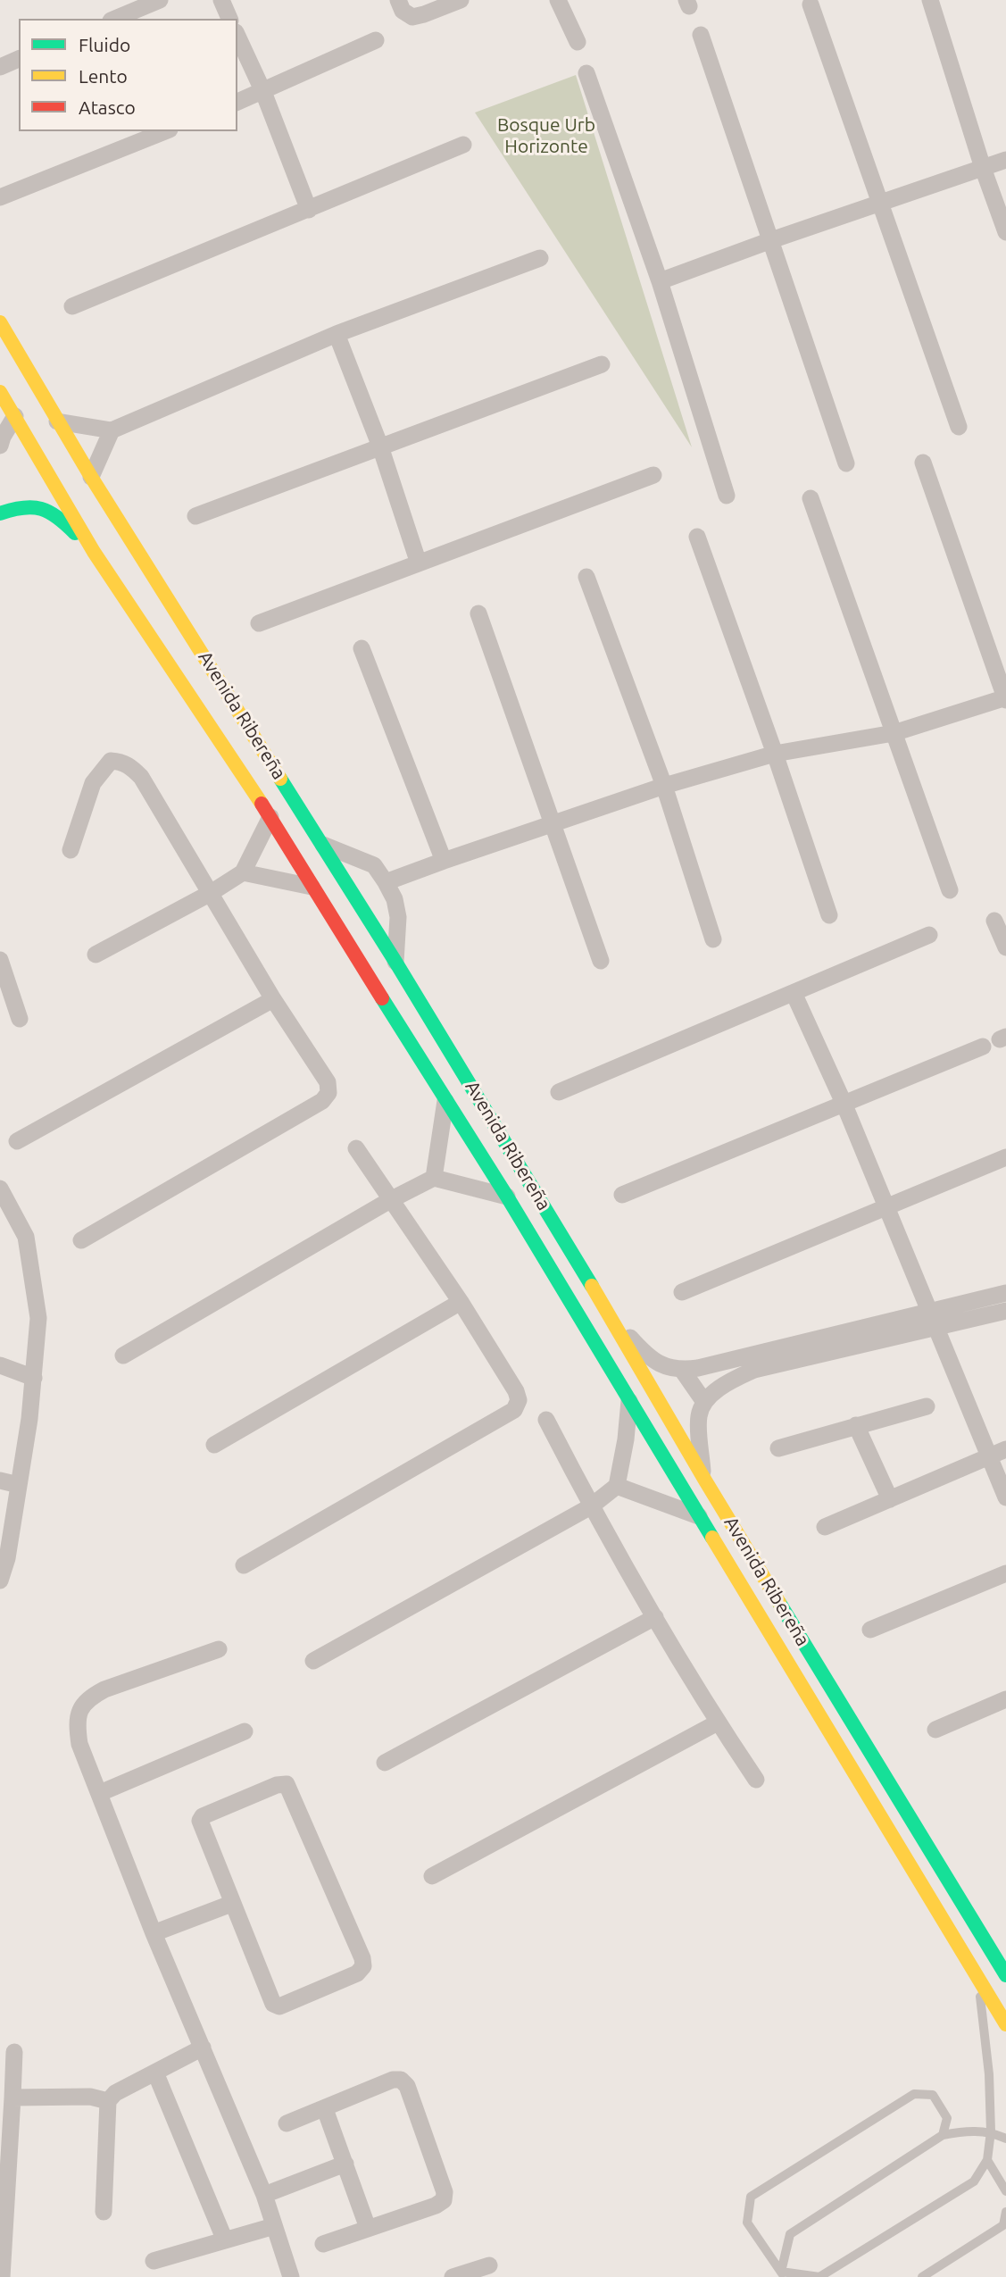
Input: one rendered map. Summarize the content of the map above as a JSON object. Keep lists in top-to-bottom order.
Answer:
{
  "streets": {
    "street": ["Avenida Ribereña"]
  },
  "parks": ["Bosque Urb Horizonte"],
  "legend": ["Fluido", "Lento", "Atasco"]
}
